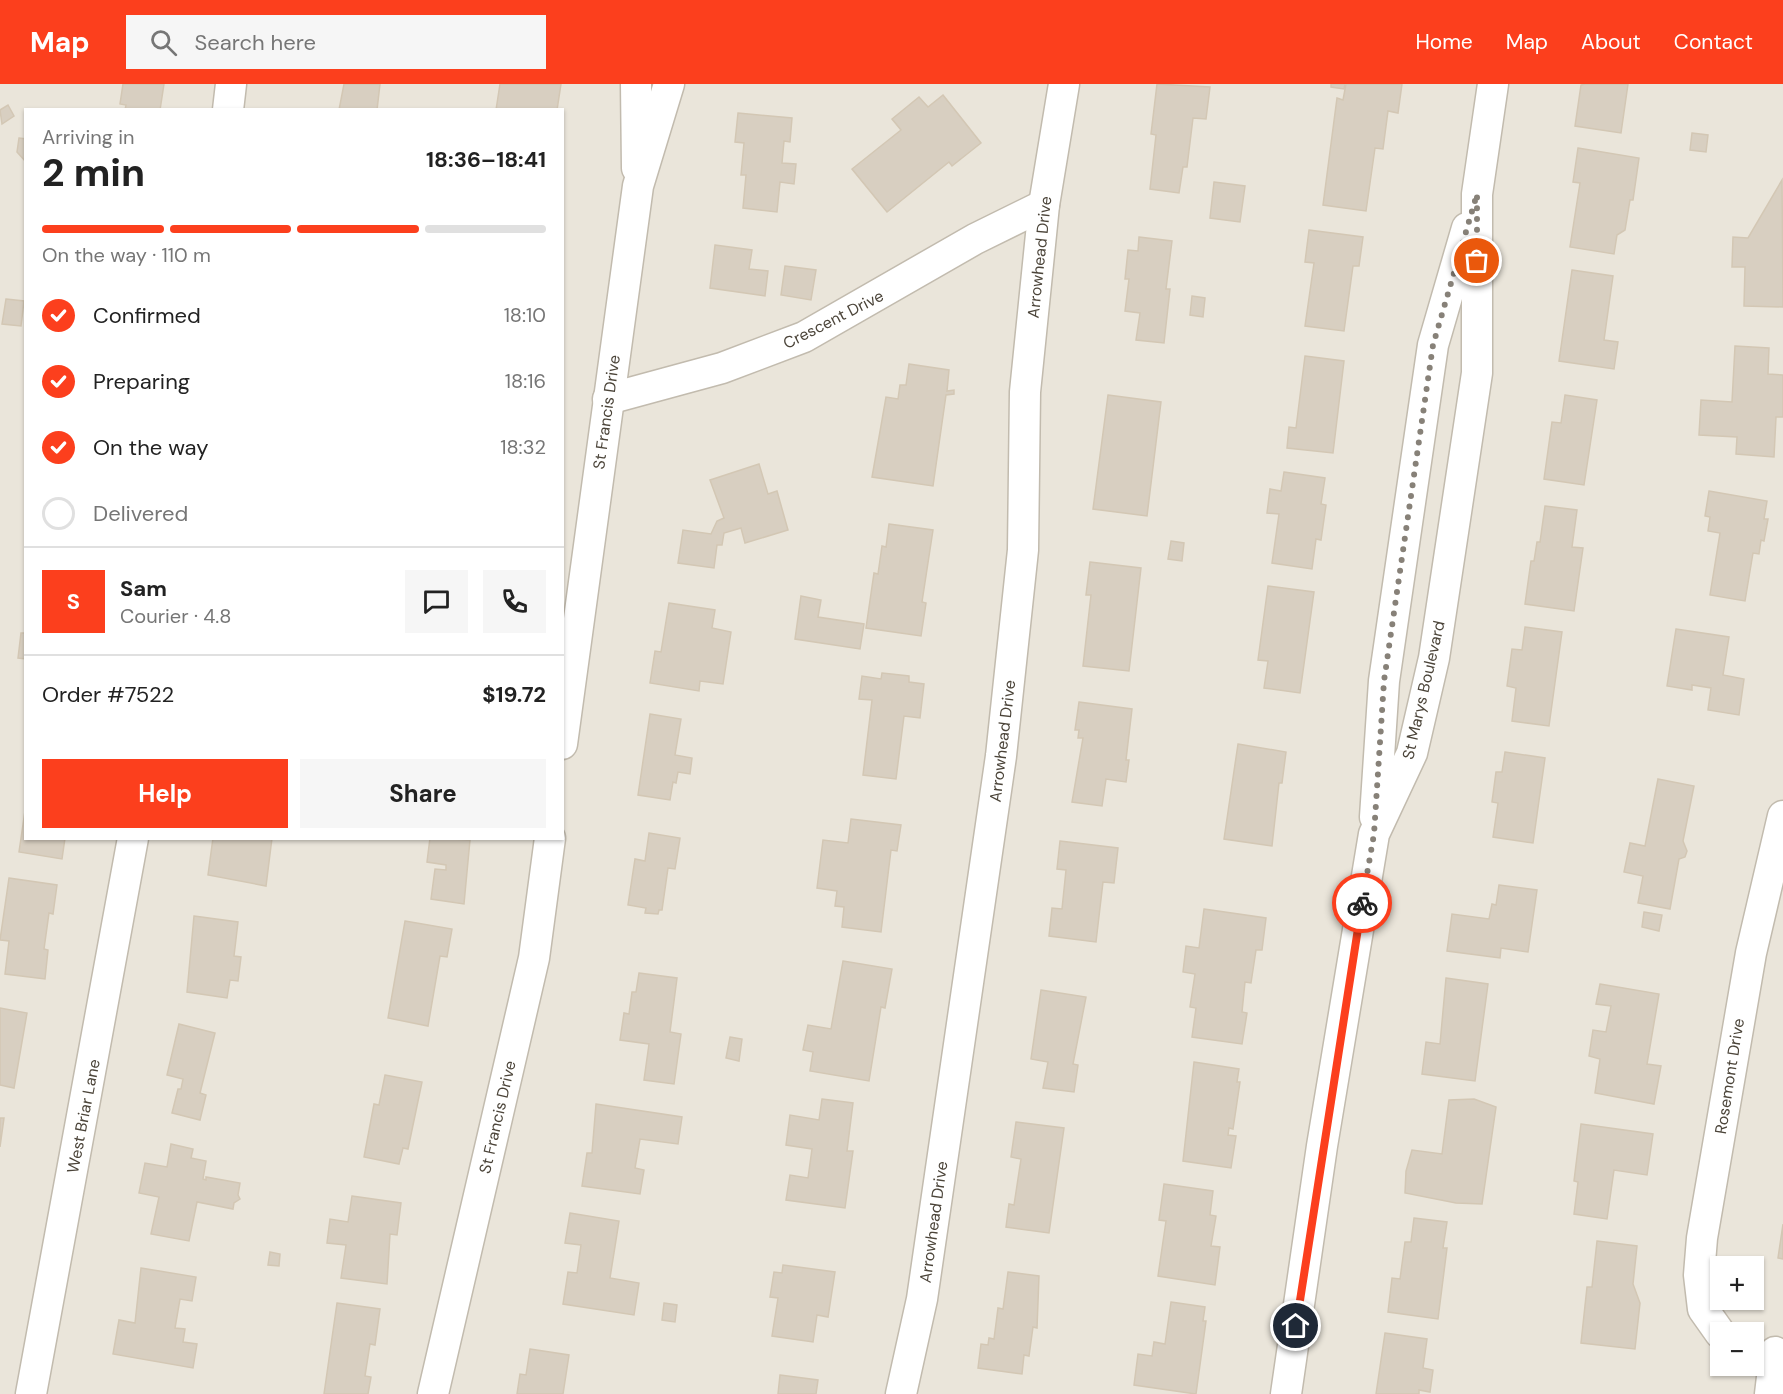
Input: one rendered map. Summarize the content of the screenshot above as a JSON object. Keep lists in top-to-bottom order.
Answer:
{
  "streets": {
    "street": [
      "Arrowhead Drive",
      "Crescent Drive",
      "St Francis Drive",
      "St Marys Boulevard",
      "Rosemont Drive",
      "West Briar Lane"
    ]
  },
  "crossings": [
    ["Arrowhead Drive", "Crescent Drive"],
    ["Crescent Drive", "St Francis Drive"]
  ],
  "page": {
    "header": "Map",
    "search": "Search here",
    "nav": [
      "Home",
      "Map",
      "About",
      "Contact"
    ],
    "heading": ["2 min", "Arriving in", "18:36–18:41"],
    "panel": [
      "Sam",
      "Courier · 4.8",
      "Order #7522",
      "$19.72"
    ],
    "bar": "On the way · 110 m",
    "list": [
      ["Confirmed", "18:10"],
      ["Preparing", "18:16"],
      ["On the way", "18:32"],
      "Delivered"
    ],
    "round": "S",
    "buttons": ["Help", "Share"],
    "map_buttons": ["+", "−"]
  }
}
